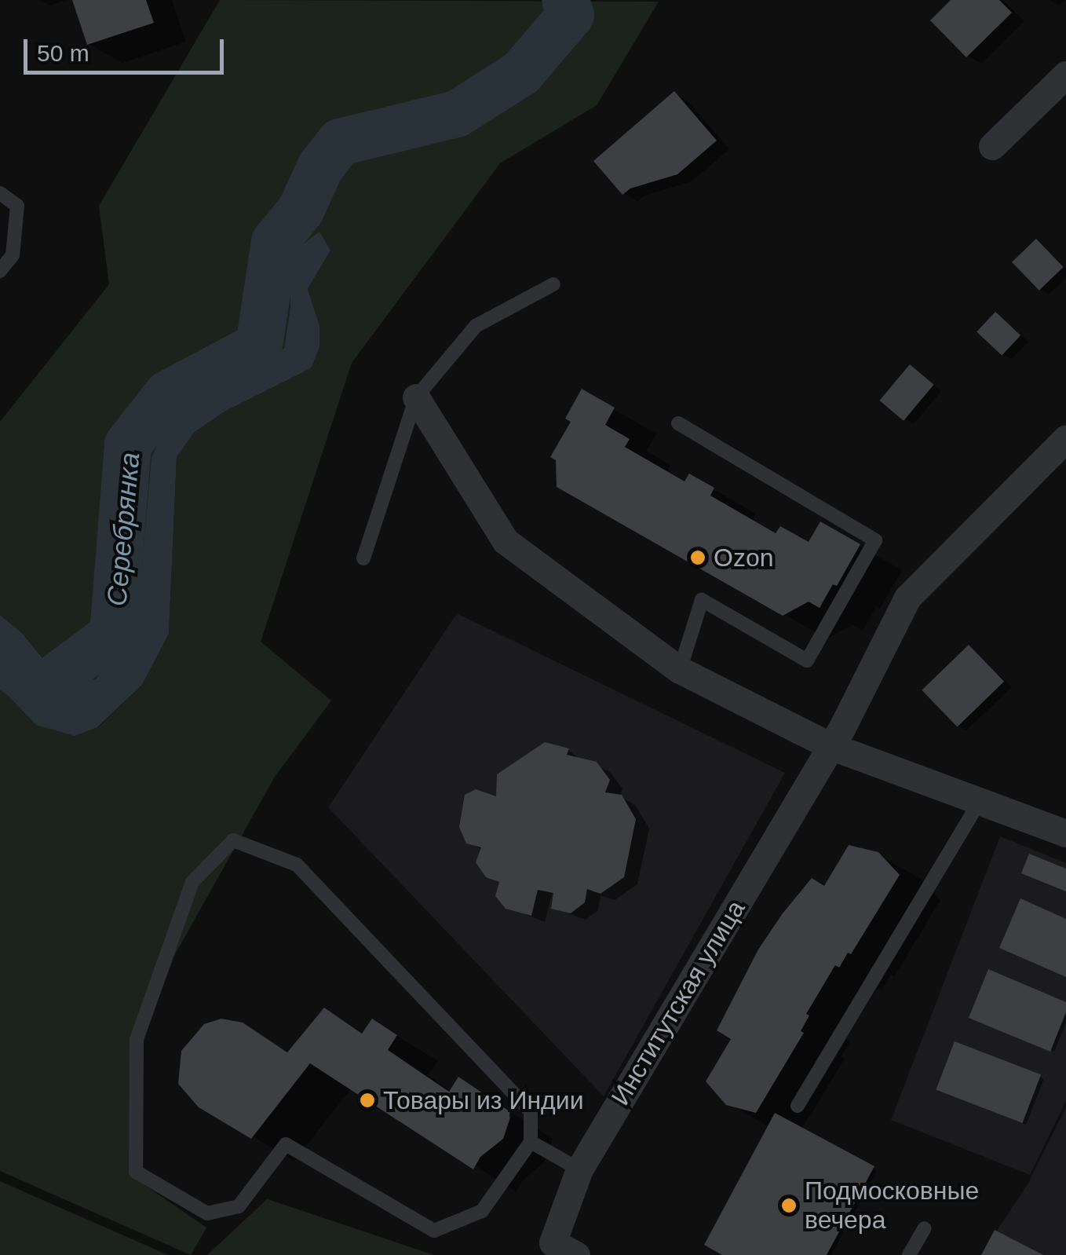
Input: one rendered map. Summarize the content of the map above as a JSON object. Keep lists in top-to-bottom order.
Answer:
{
  "streets": {
    "street": ["Институтская улица"]
  },
  "water": ["Серебрянка"],
  "places": ["Ozon", "Товары из Индии", "Подмосковные вечера"],
  "scale_bar": "50 m"
}
